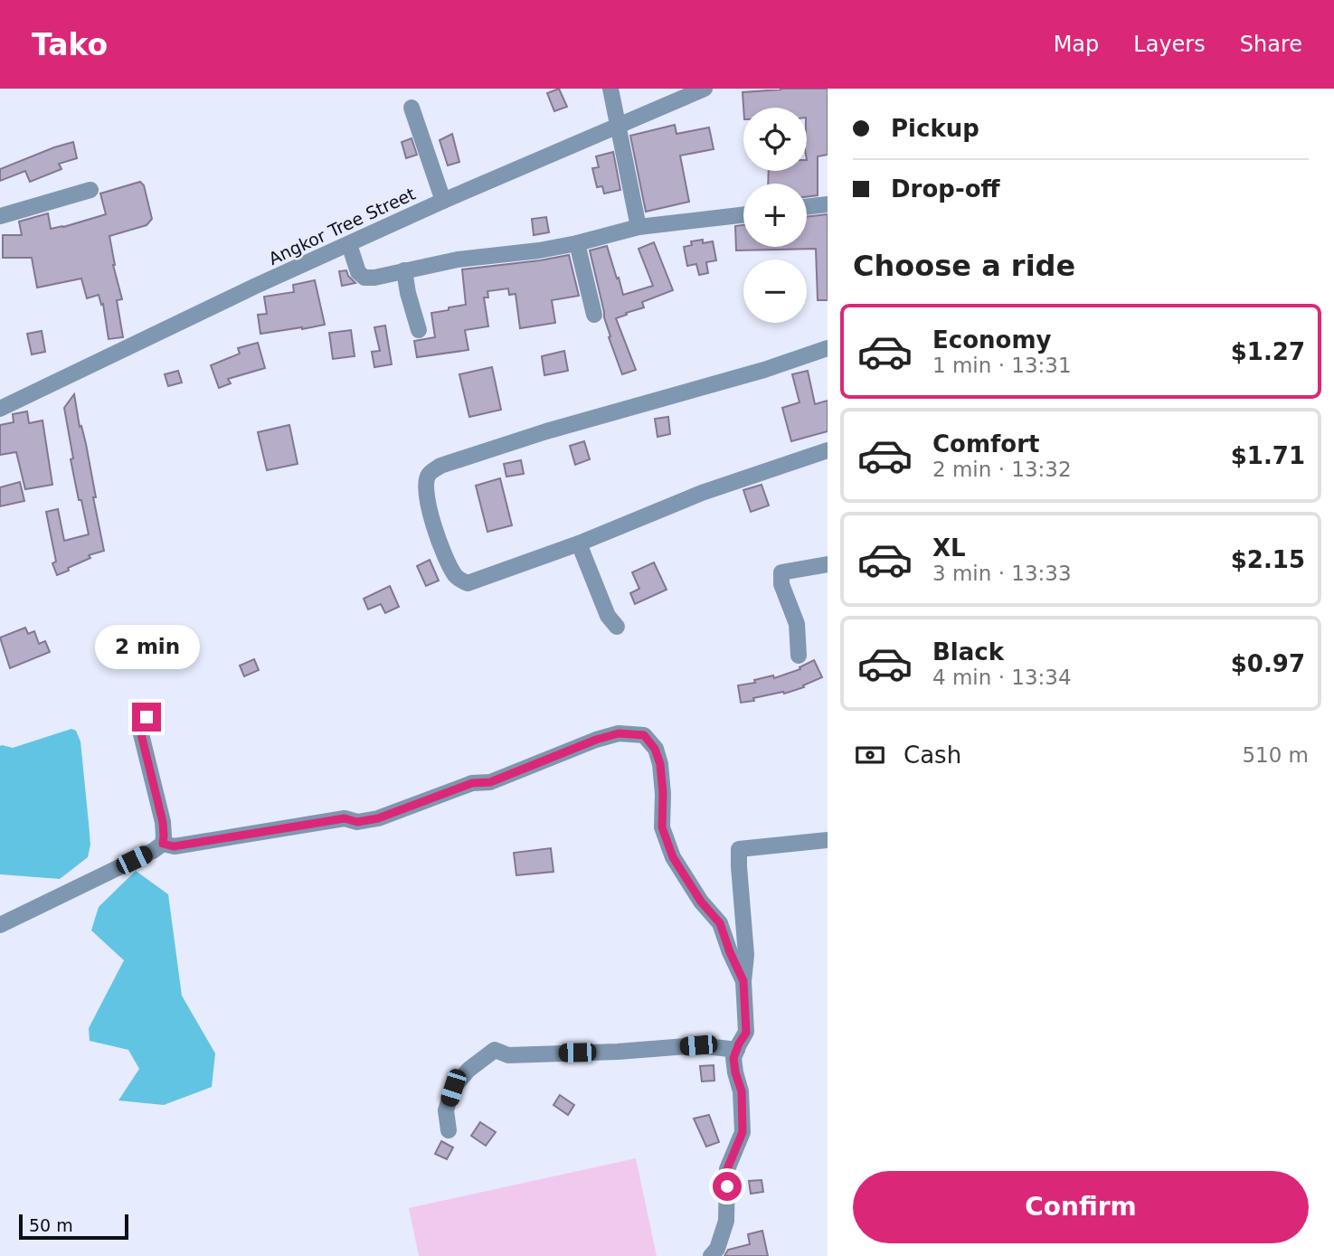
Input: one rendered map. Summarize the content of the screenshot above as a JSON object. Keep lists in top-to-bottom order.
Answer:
{
  "streets": {
    "street": ["Angkor Tree Street"]
  },
  "scale_bar": "50 m",
  "page": {
    "header": "Tako",
    "nav": ["Map", "Layers", "Share"],
    "banner": ["Pickup", "Drop-off"],
    "map_buttons": ["+", "−"],
    "heading": "Choose a ride",
    "list": [
      {
        "name": "Economy",
        "note": "1 min · 13:31",
        "value": "$1.27"
      },
      {
        "name": "Comfort",
        "note": "2 min · 13:32",
        "value": "$1.71"
      },
      {
        "name": "XL",
        "note": "3 min · 13:33",
        "value": "$2.15"
      },
      {
        "name": "Black",
        "note": "4 min · 13:34",
        "value": "$0.97"
      }
    ],
    "bubble": "2 min",
    "pay": ["Cash", "510 m"],
    "buttons": "Confirm",
    "scale": "50 m"
  }
}
